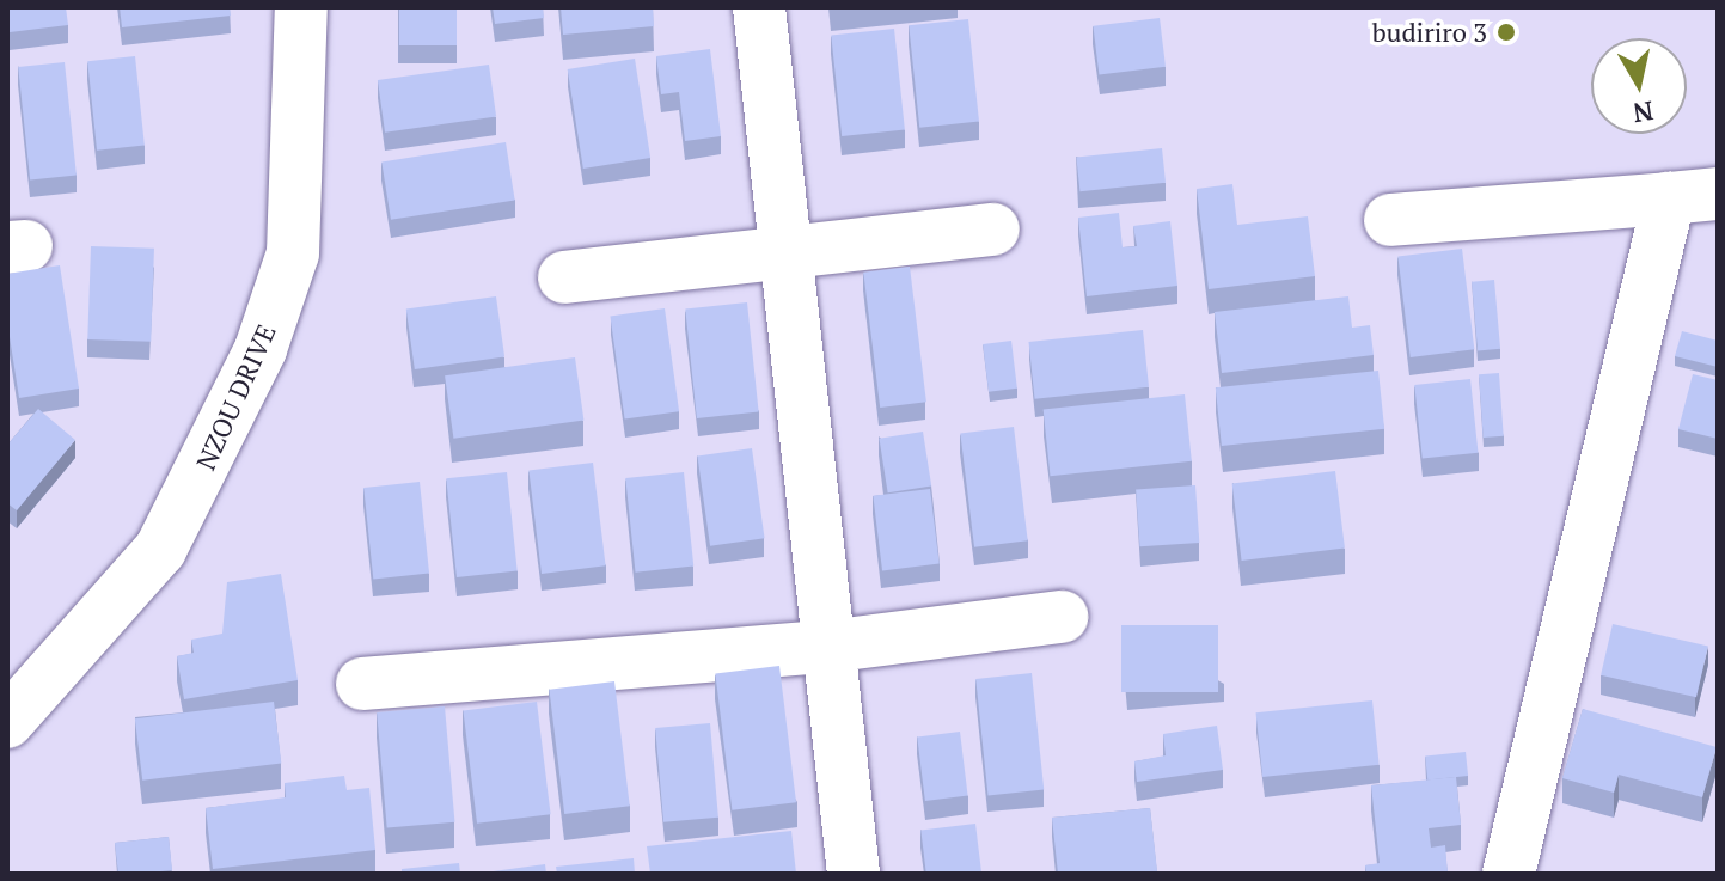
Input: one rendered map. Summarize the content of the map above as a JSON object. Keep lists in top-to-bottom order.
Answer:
{
  "streets": {
    "street": ["NZOU DRIVE"]
  },
  "places": ["budiriro 3"],
  "north": "bottom"
}
